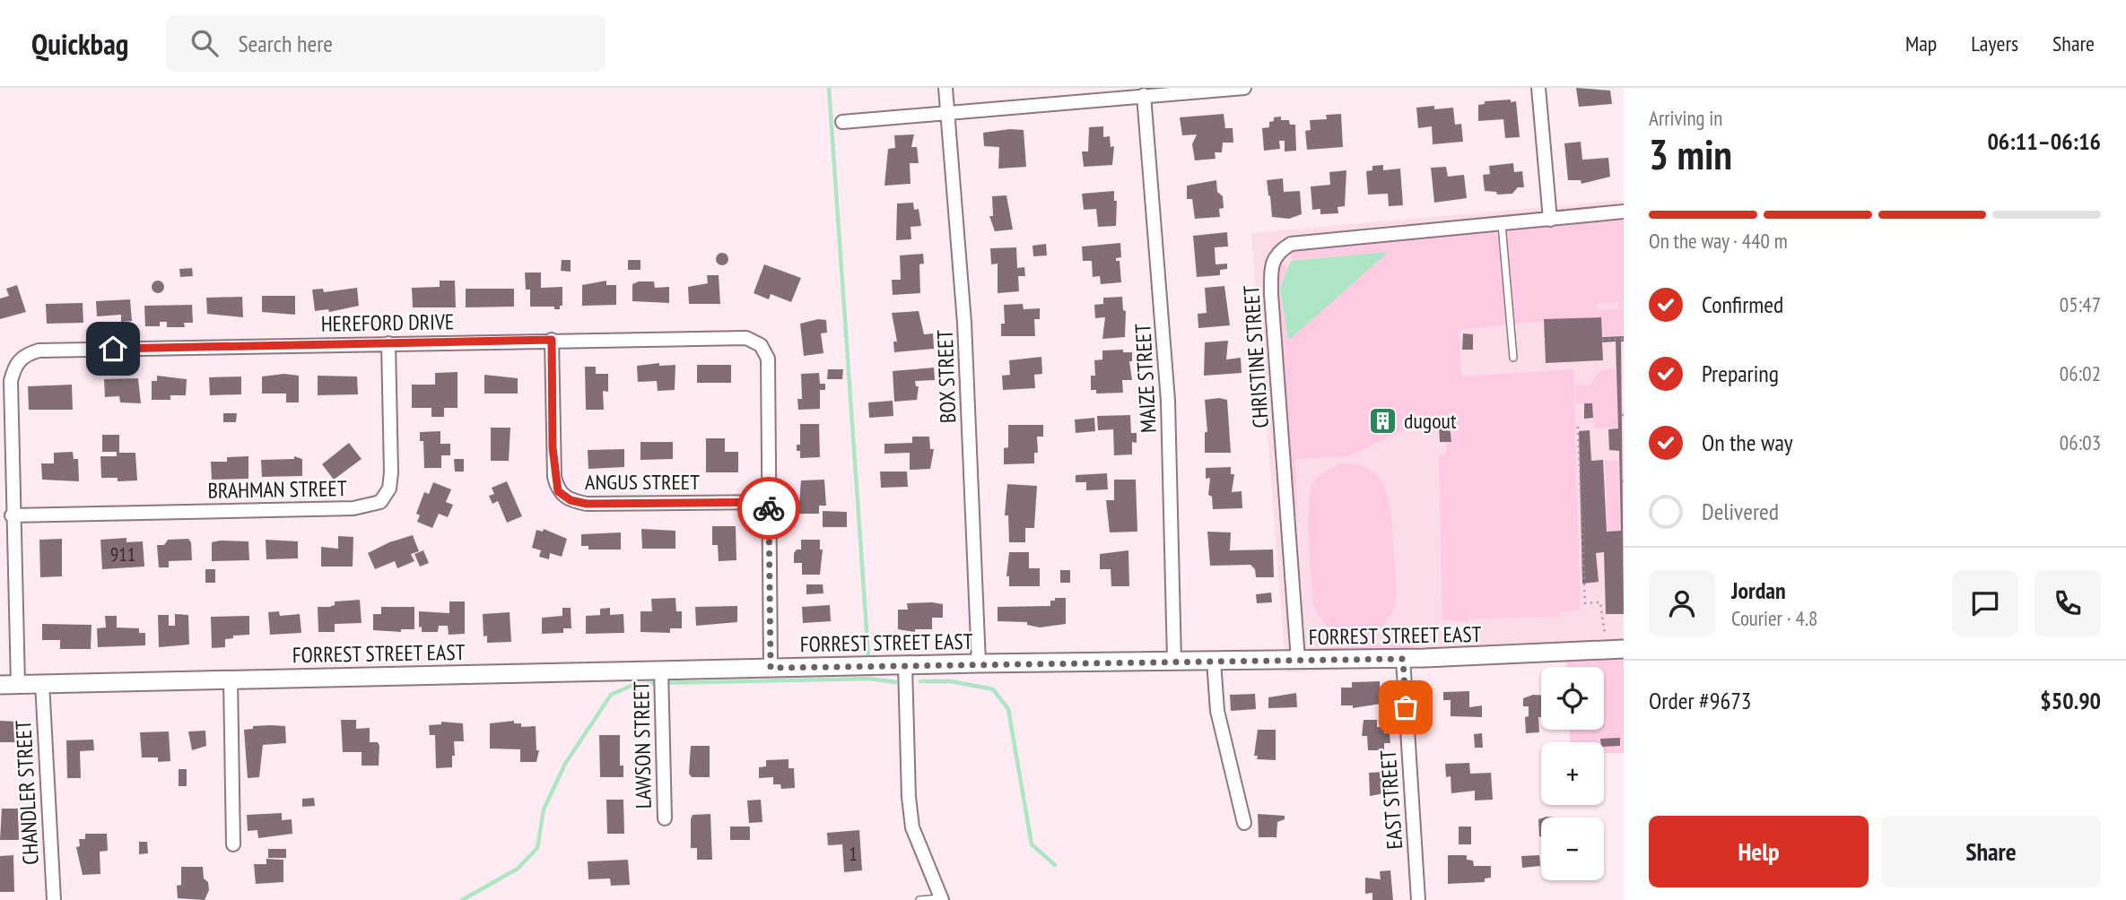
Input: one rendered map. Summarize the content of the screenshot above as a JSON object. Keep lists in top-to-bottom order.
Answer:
{
  "streets": {
    "main road": ["FORREST STREET EAST"],
    "street": [
      "HEREFORD DRIVE",
      "CHRISTINE STREET",
      "BOX STREET",
      "MAIZE STREET",
      "ANGUS STREET",
      "BRAHMAN STREET",
      "LAWSON STREET",
      "CHANDLER STREET",
      "EAST STREET"
    ]
  },
  "crossings": [
    ["HEREFORD DRIVE", "ANGUS STREET"],
    ["HEREFORD DRIVE", "BRAHMAN STREET"],
    ["HEREFORD DRIVE", "FORREST STREET EAST"],
    ["CHRISTINE STREET", "FORREST STREET EAST"],
    ["BOX STREET", "FORREST STREET EAST"],
    ["MAIZE STREET", "FORREST STREET EAST"],
    ["FORREST STREET EAST", "LAWSON STREET"],
    ["FORREST STREET EAST", "CHANDLER STREET"],
    ["FORREST STREET EAST", "EAST STREET"]
  ],
  "places": {
    "building": ["dugout"]
  },
  "house_numbers": ["911", "1"],
  "page": {
    "header": "Quickbag",
    "search": "Search here",
    "nav": ["Map", "Layers", "Share"],
    "heading": ["3 min", "Arriving in", "06:11–06:16"],
    "panel": [
      "Jordan",
      "Courier · 4.8",
      "Order #9673",
      "$50.90"
    ],
    "bar": "On the way · 440 m",
    "list": [
      ["Confirmed", "05:47"],
      ["Preparing", "06:02"],
      ["On the way", "06:03"],
      "Delivered"
    ],
    "map_buttons": ["+", "−"],
    "buttons": ["Help", "Share"]
  }
}
